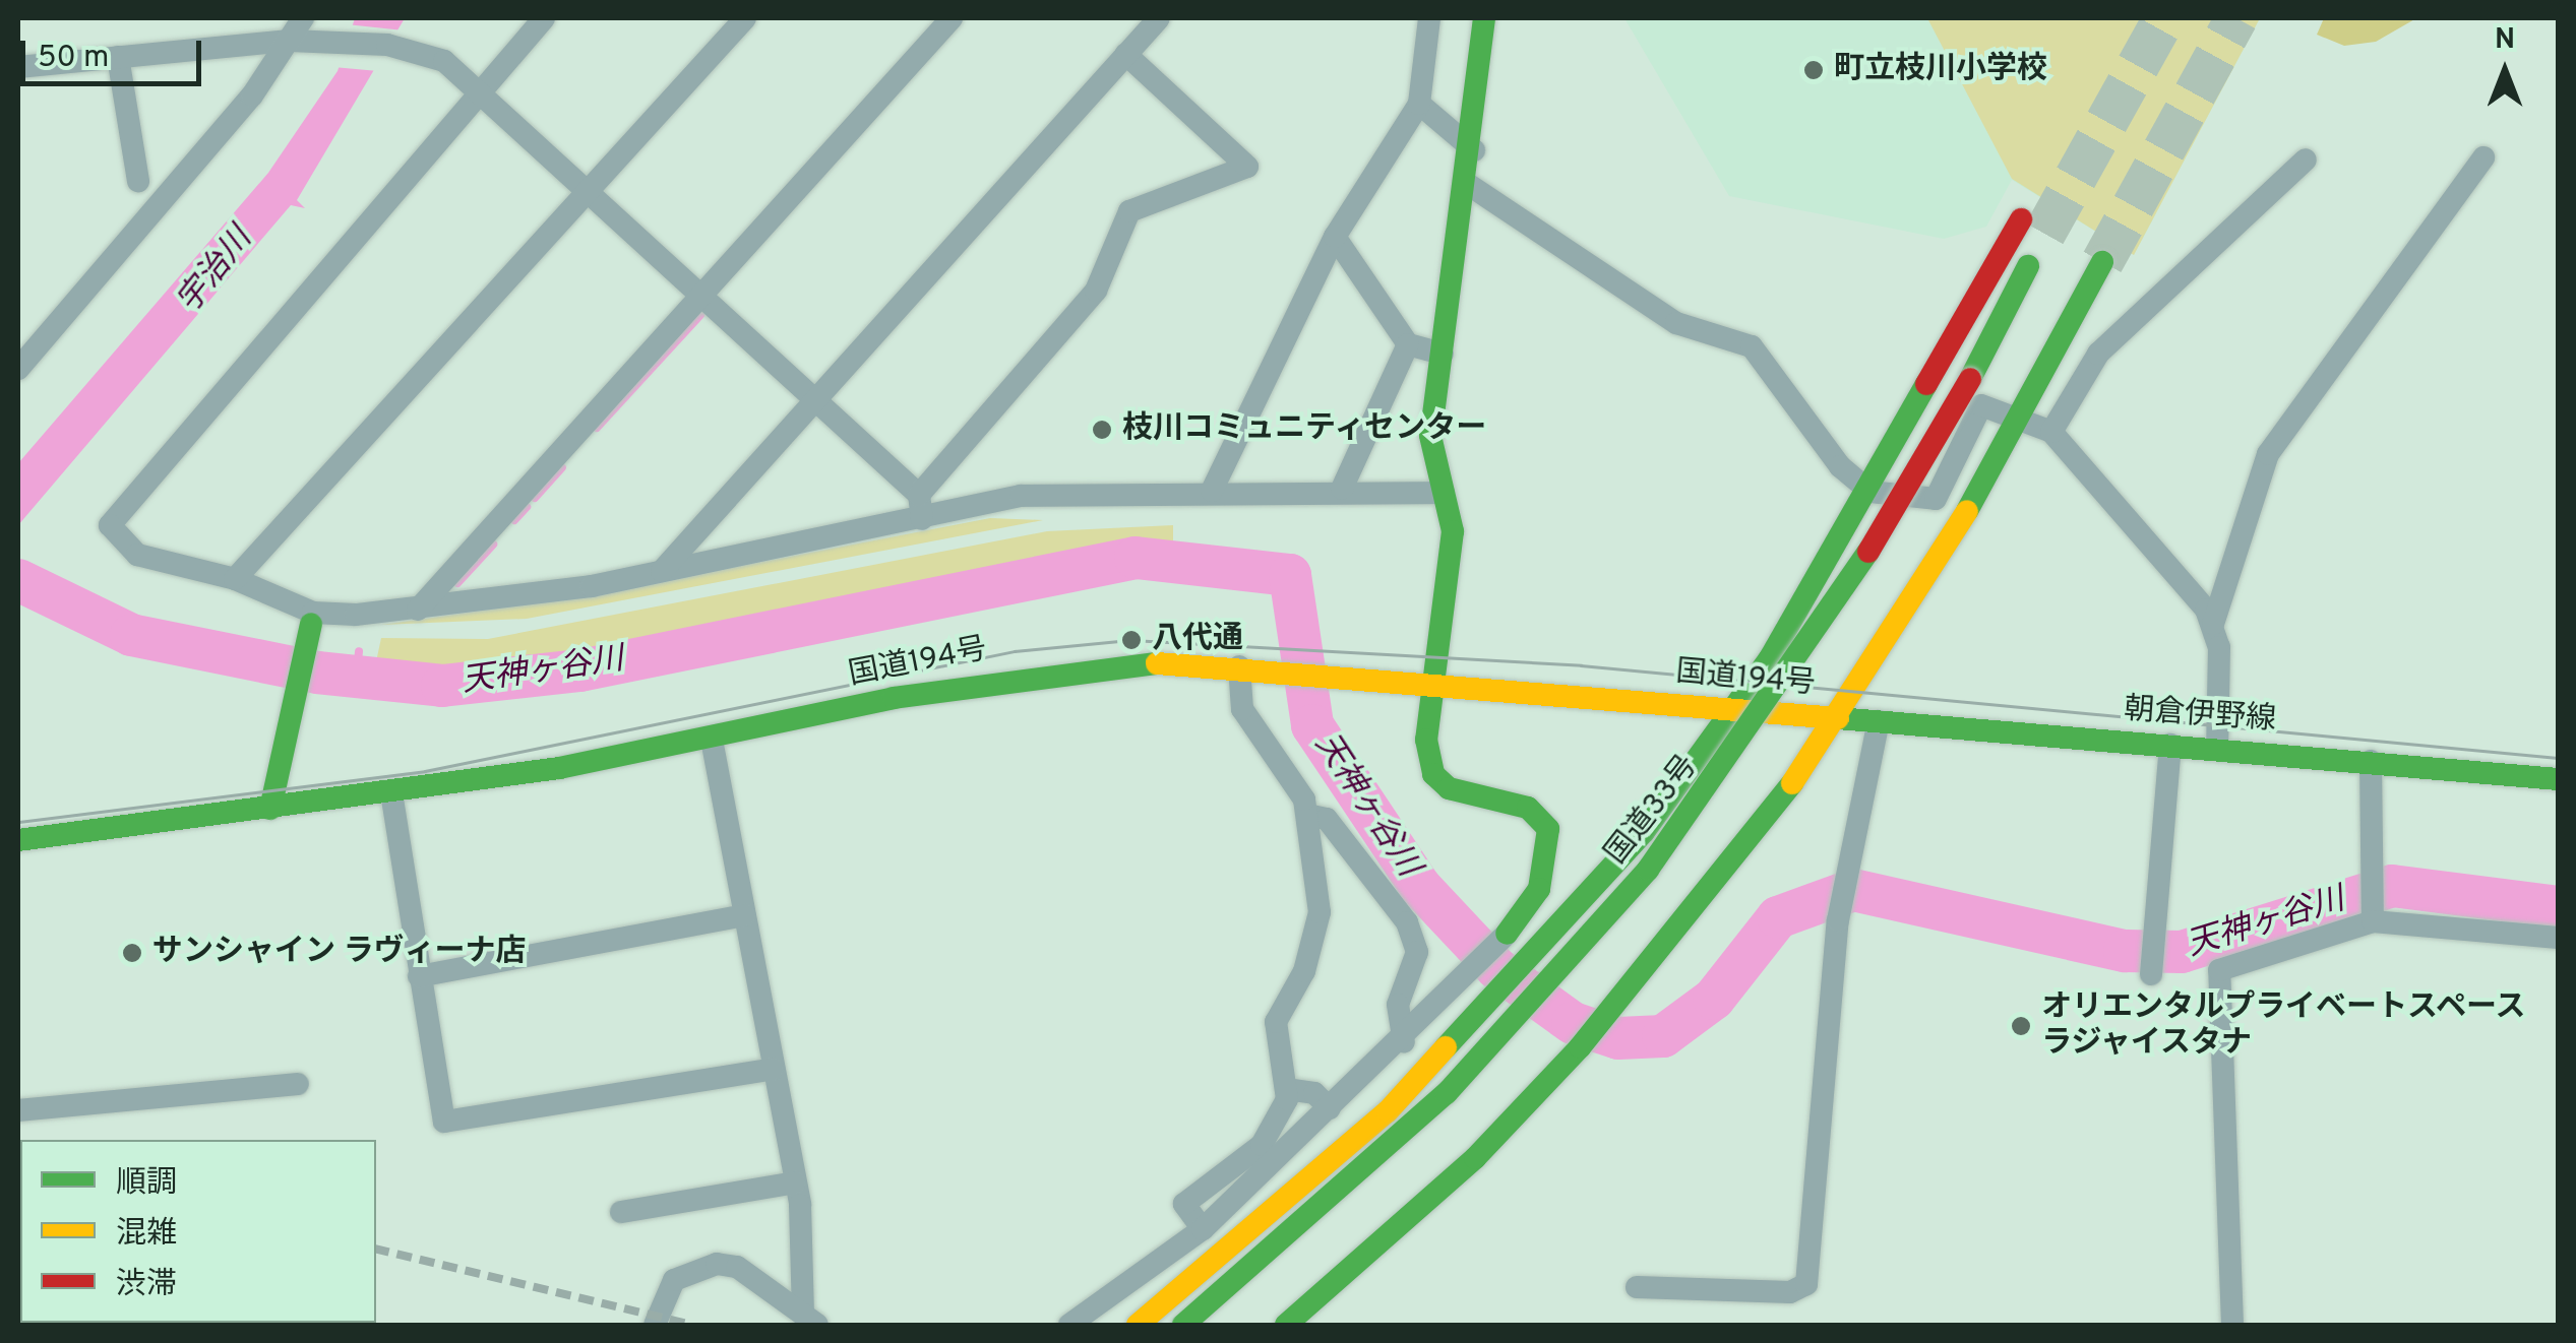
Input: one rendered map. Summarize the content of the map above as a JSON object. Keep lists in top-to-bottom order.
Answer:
{
  "streets": {
    "main road": ["国道194号", "朝倉伊野線", "国道33号"]
  },
  "crossings": [
    ["国道194号", "朝倉伊野線"]
  ],
  "water": ["宇治川", "天神ヶ谷川"],
  "places": [
    "町立枝川小学校",
    "枝川コミュニティセンター",
    "八代通",
    "サンシャイン ラヴィーナ店",
    "オリエンタルプライベートスペース ラジャイスタナ"
  ],
  "legend": ["順調", "混雑", "渋滞"],
  "scale_bar": "50 m",
  "north": "top"
}
